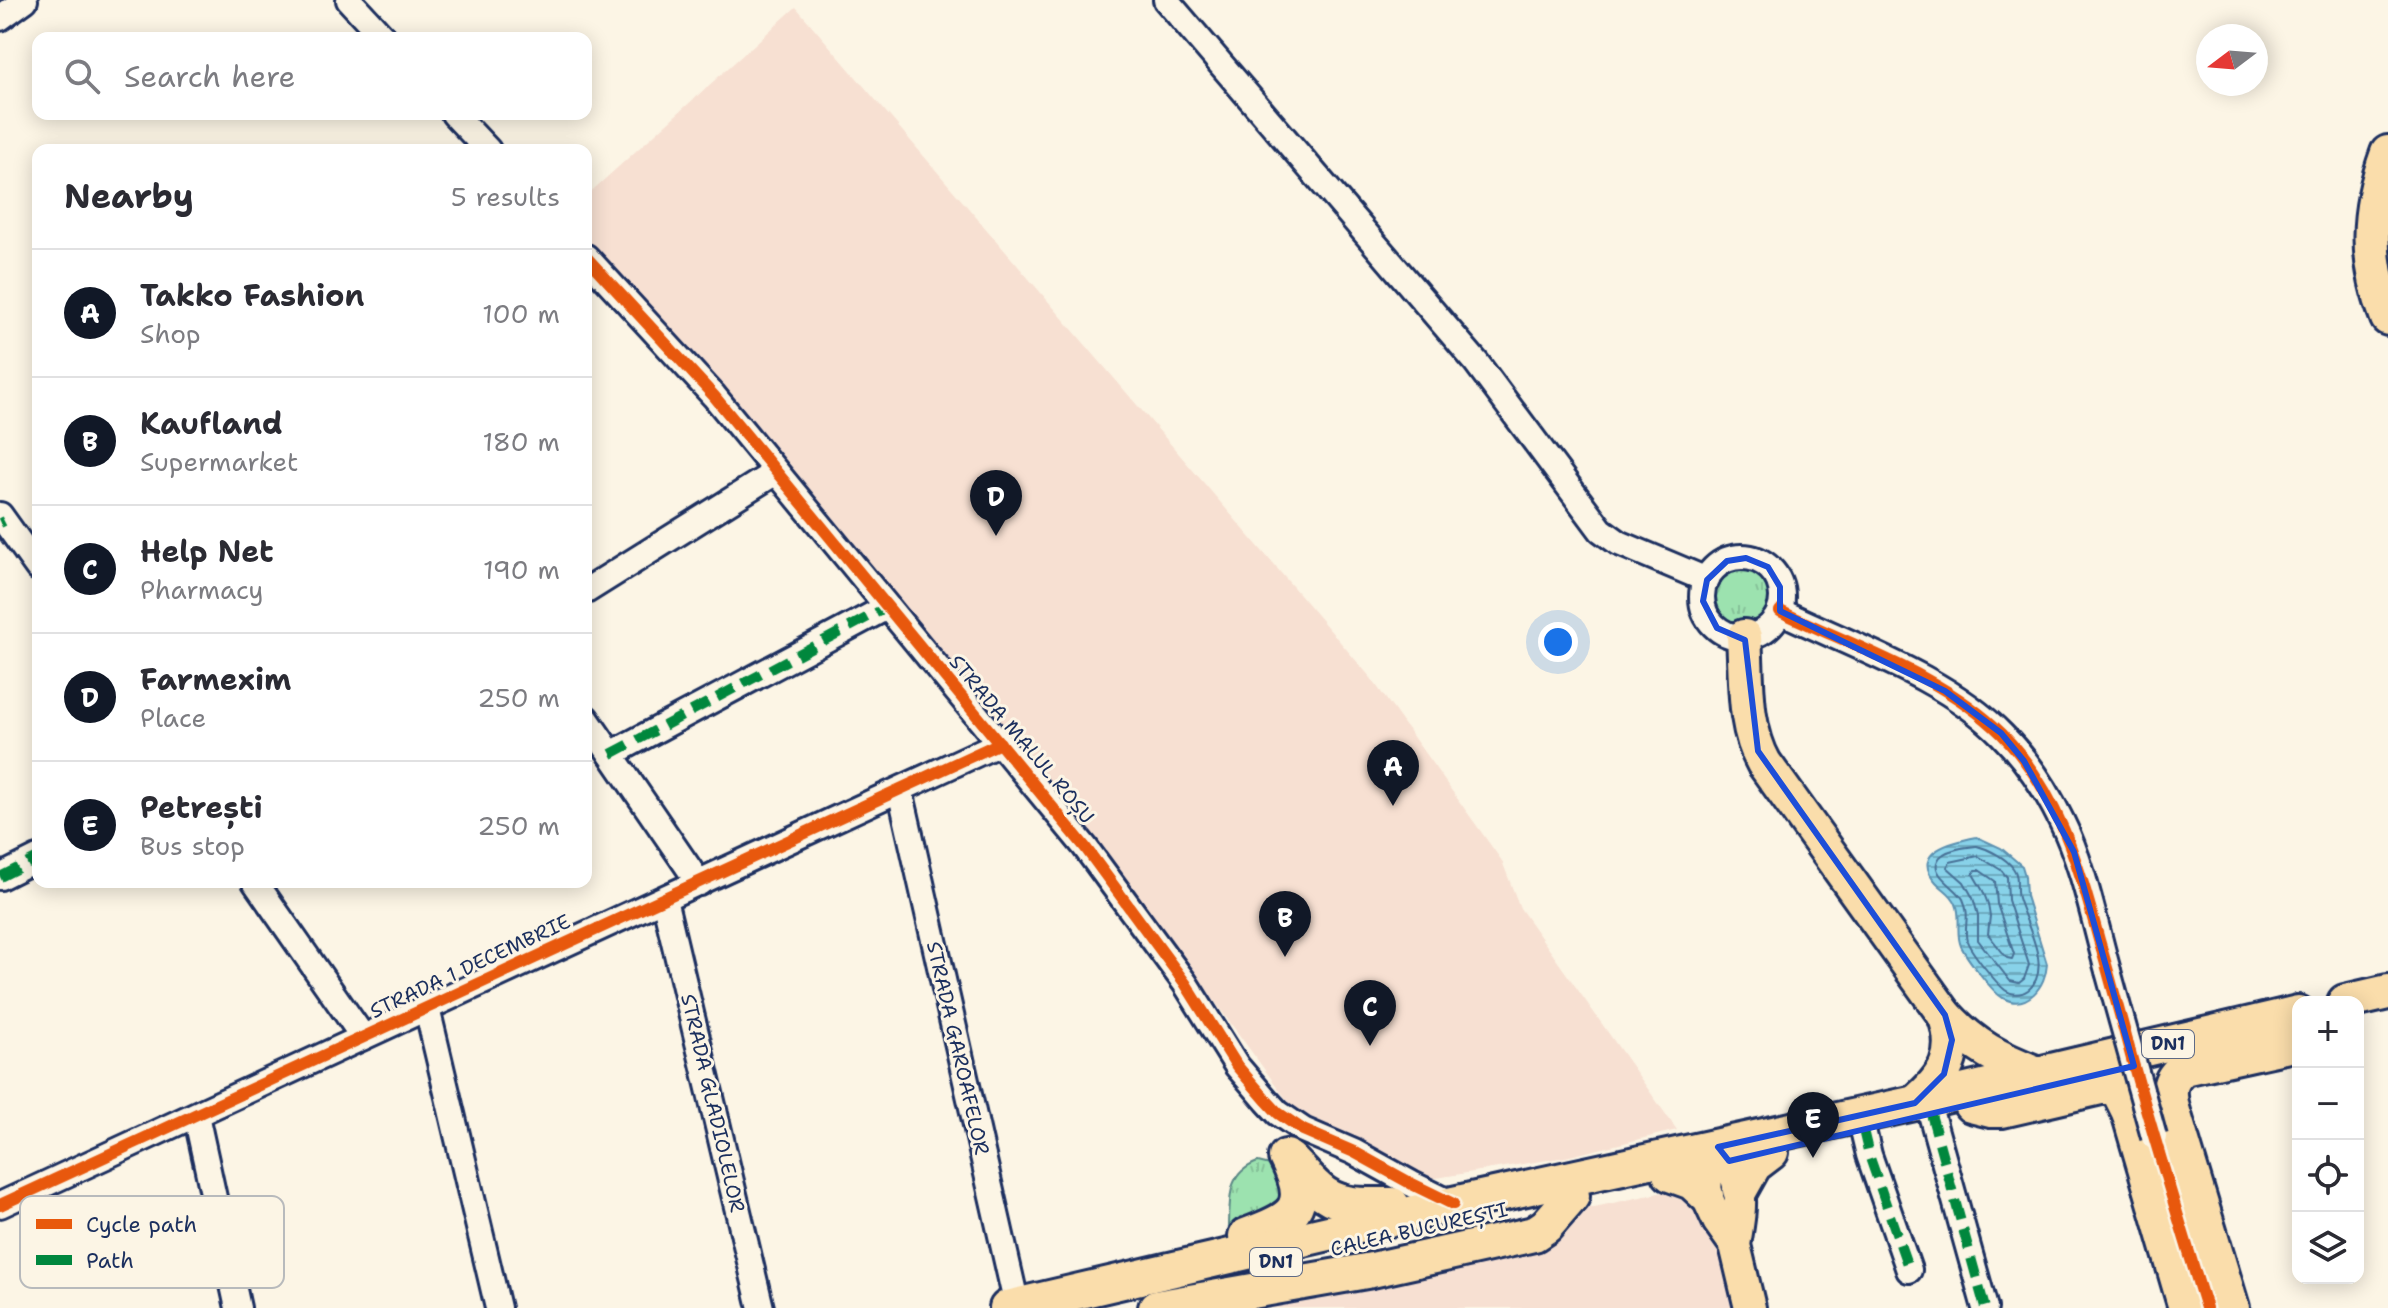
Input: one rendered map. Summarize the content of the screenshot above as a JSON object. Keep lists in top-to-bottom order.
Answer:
{
  "streets": {
    "highway": ["DN1", "CALEA BUCUREȘTI"],
    "street": [
      "STRADA MALUL ROȘU",
      "STRADA 1 DECEMBRIE",
      "STRADA GAROAFELOR",
      "STRADA GLADIOLELOR"
    ]
  },
  "crossings": [
    ["STRADA MALUL ROȘU", "STRADA 1 DECEMBRIE"],
    ["STRADA MALUL ROȘU", "CALEA BUCUREȘTI"],
    ["STRADA 1 DECEMBRIE", "STRADA GAROAFELOR"],
    ["STRADA 1 DECEMBRIE", "STRADA GLADIOLELOR"],
    ["STRADA GAROAFELOR", "CALEA BUCUREȘTI"]
  ],
  "legend": ["Cycle path", "Path"],
  "north": "left",
  "page": {
    "search": "Search here",
    "heading": ["Nearby", "5 results"],
    "list": [
      {
        "mark": "A",
        "name": "Takko Fashion",
        "note": "Shop",
        "value": "100 m"
      },
      {
        "mark": "B",
        "name": "Kaufland",
        "note": "Supermarket",
        "value": "180 m"
      },
      {
        "mark": "C",
        "name": "Help Net",
        "note": "Pharmacy",
        "value": "190 m"
      },
      {
        "mark": "D",
        "name": "Farmexim",
        "note": "Place",
        "value": "250 m"
      },
      {
        "mark": "E",
        "name": "Petrești",
        "note": "Bus stop",
        "value": "250 m"
      }
    ],
    "pins": [
      "D",
      "A",
      "B",
      "C",
      "E"
    ],
    "map_buttons": ["+", "−"]
  }
}
